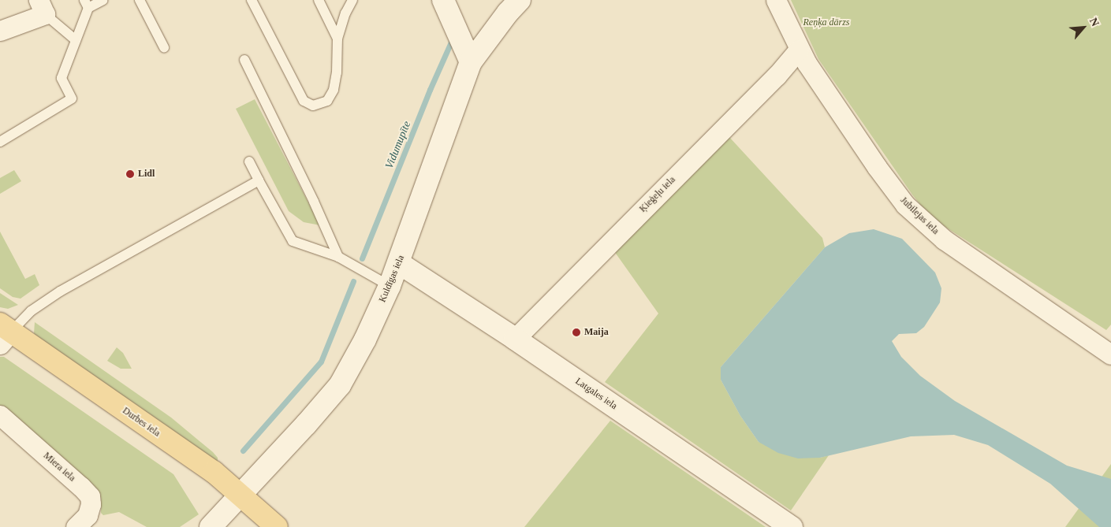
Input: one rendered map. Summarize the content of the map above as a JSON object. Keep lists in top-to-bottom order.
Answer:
{
  "streets": {
    "main road": ["Durbes iela"],
    "street": [
      "Ķieģeļu iela",
      "Jubilejas iela",
      "Kuldīgas iela",
      "Latgales iela",
      "Miera iela"
    ]
  },
  "crossings": [
    ["Ķieģeļu iela", "Jubilejas iela"],
    ["Ķieģeļu iela", "Latgales iela"],
    ["Kuldīgas iela", "Latgales iela"],
    ["Kuldīgas iela", "Durbes iela"]
  ],
  "water": ["Vidumupīte"],
  "parks": ["Reņķa dārzs"],
  "places": ["Lidl", "Maija"],
  "north": "top right"
}
